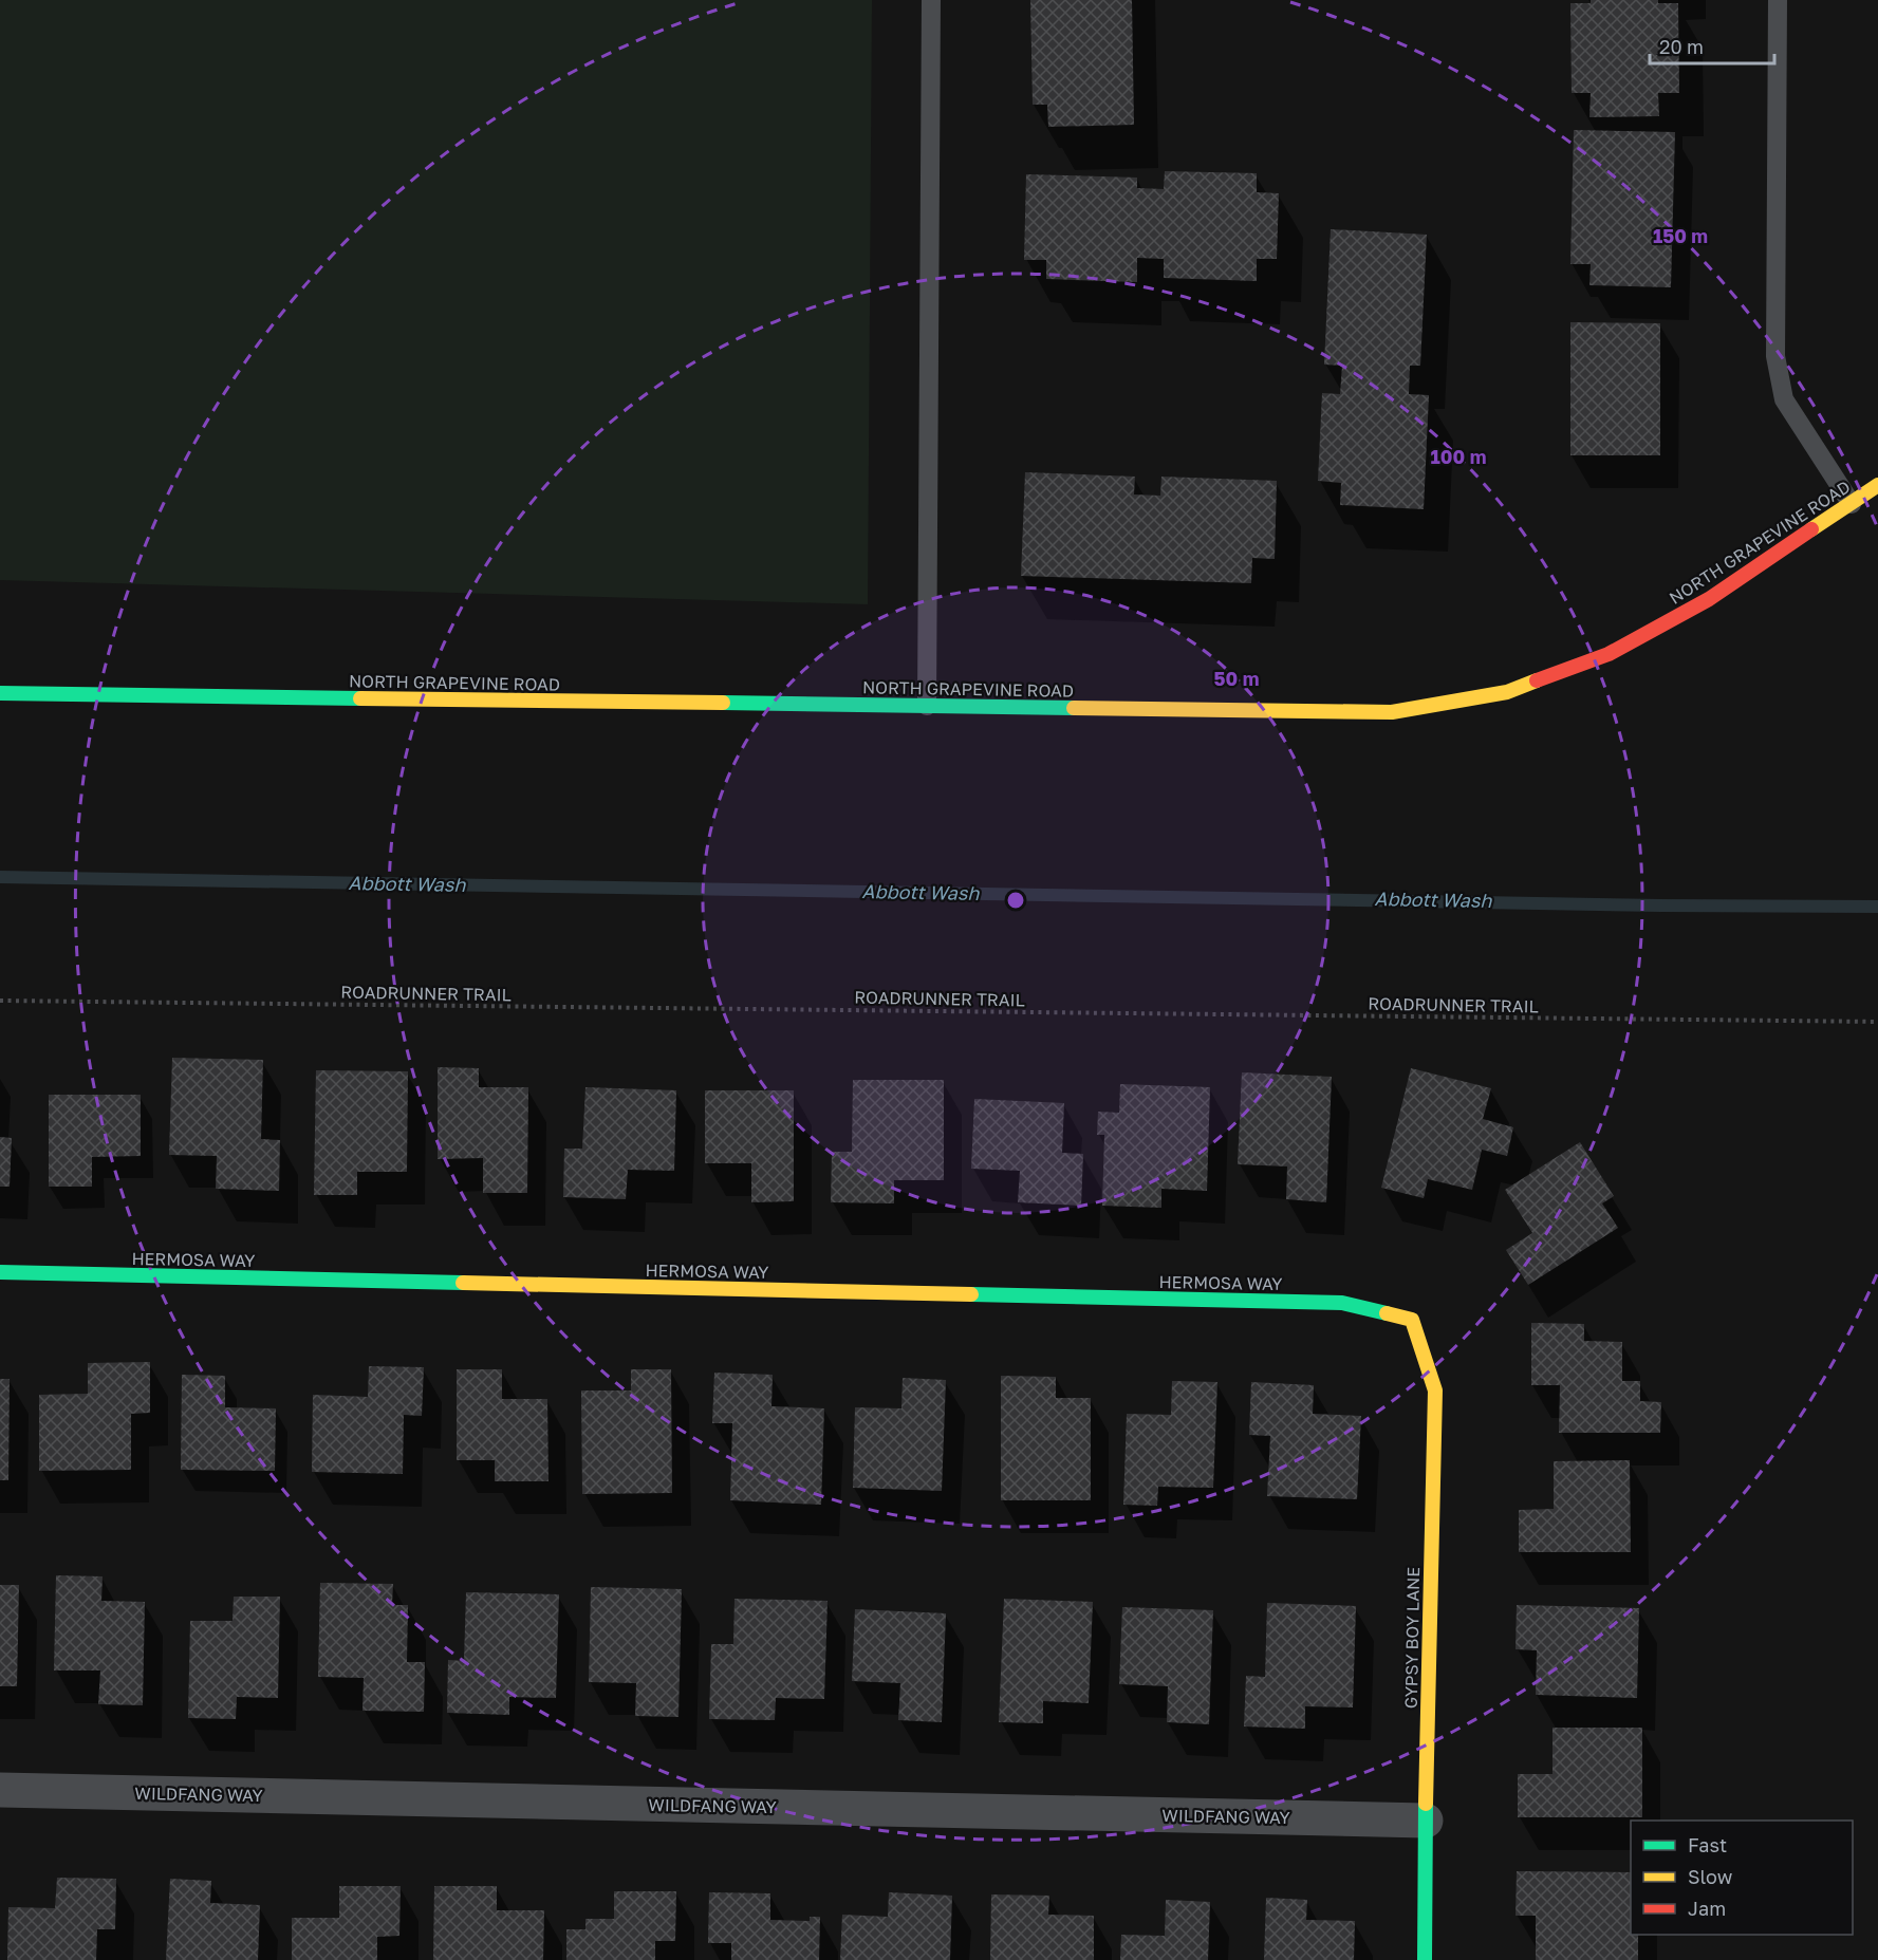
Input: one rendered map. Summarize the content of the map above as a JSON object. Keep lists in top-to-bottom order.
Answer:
{
  "streets": {
    "street": [
      "NORTH GRAPEVINE ROAD",
      "HERMOSA WAY",
      "GYPSY BOY LANE",
      "WILDFANG WAY"
    ],
    "path": ["ROADRUNNER TRAIL"]
  },
  "crossings": [
    ["HERMOSA WAY", "GYPSY BOY LANE"],
    ["GYPSY BOY LANE", "WILDFANG WAY"]
  ],
  "water": ["Abbott Wash"],
  "legend": ["Fast", "Slow", "Jam"],
  "scale_bar": "20 m",
  "rings": ["150 m", "100 m", "50 m"]
}
